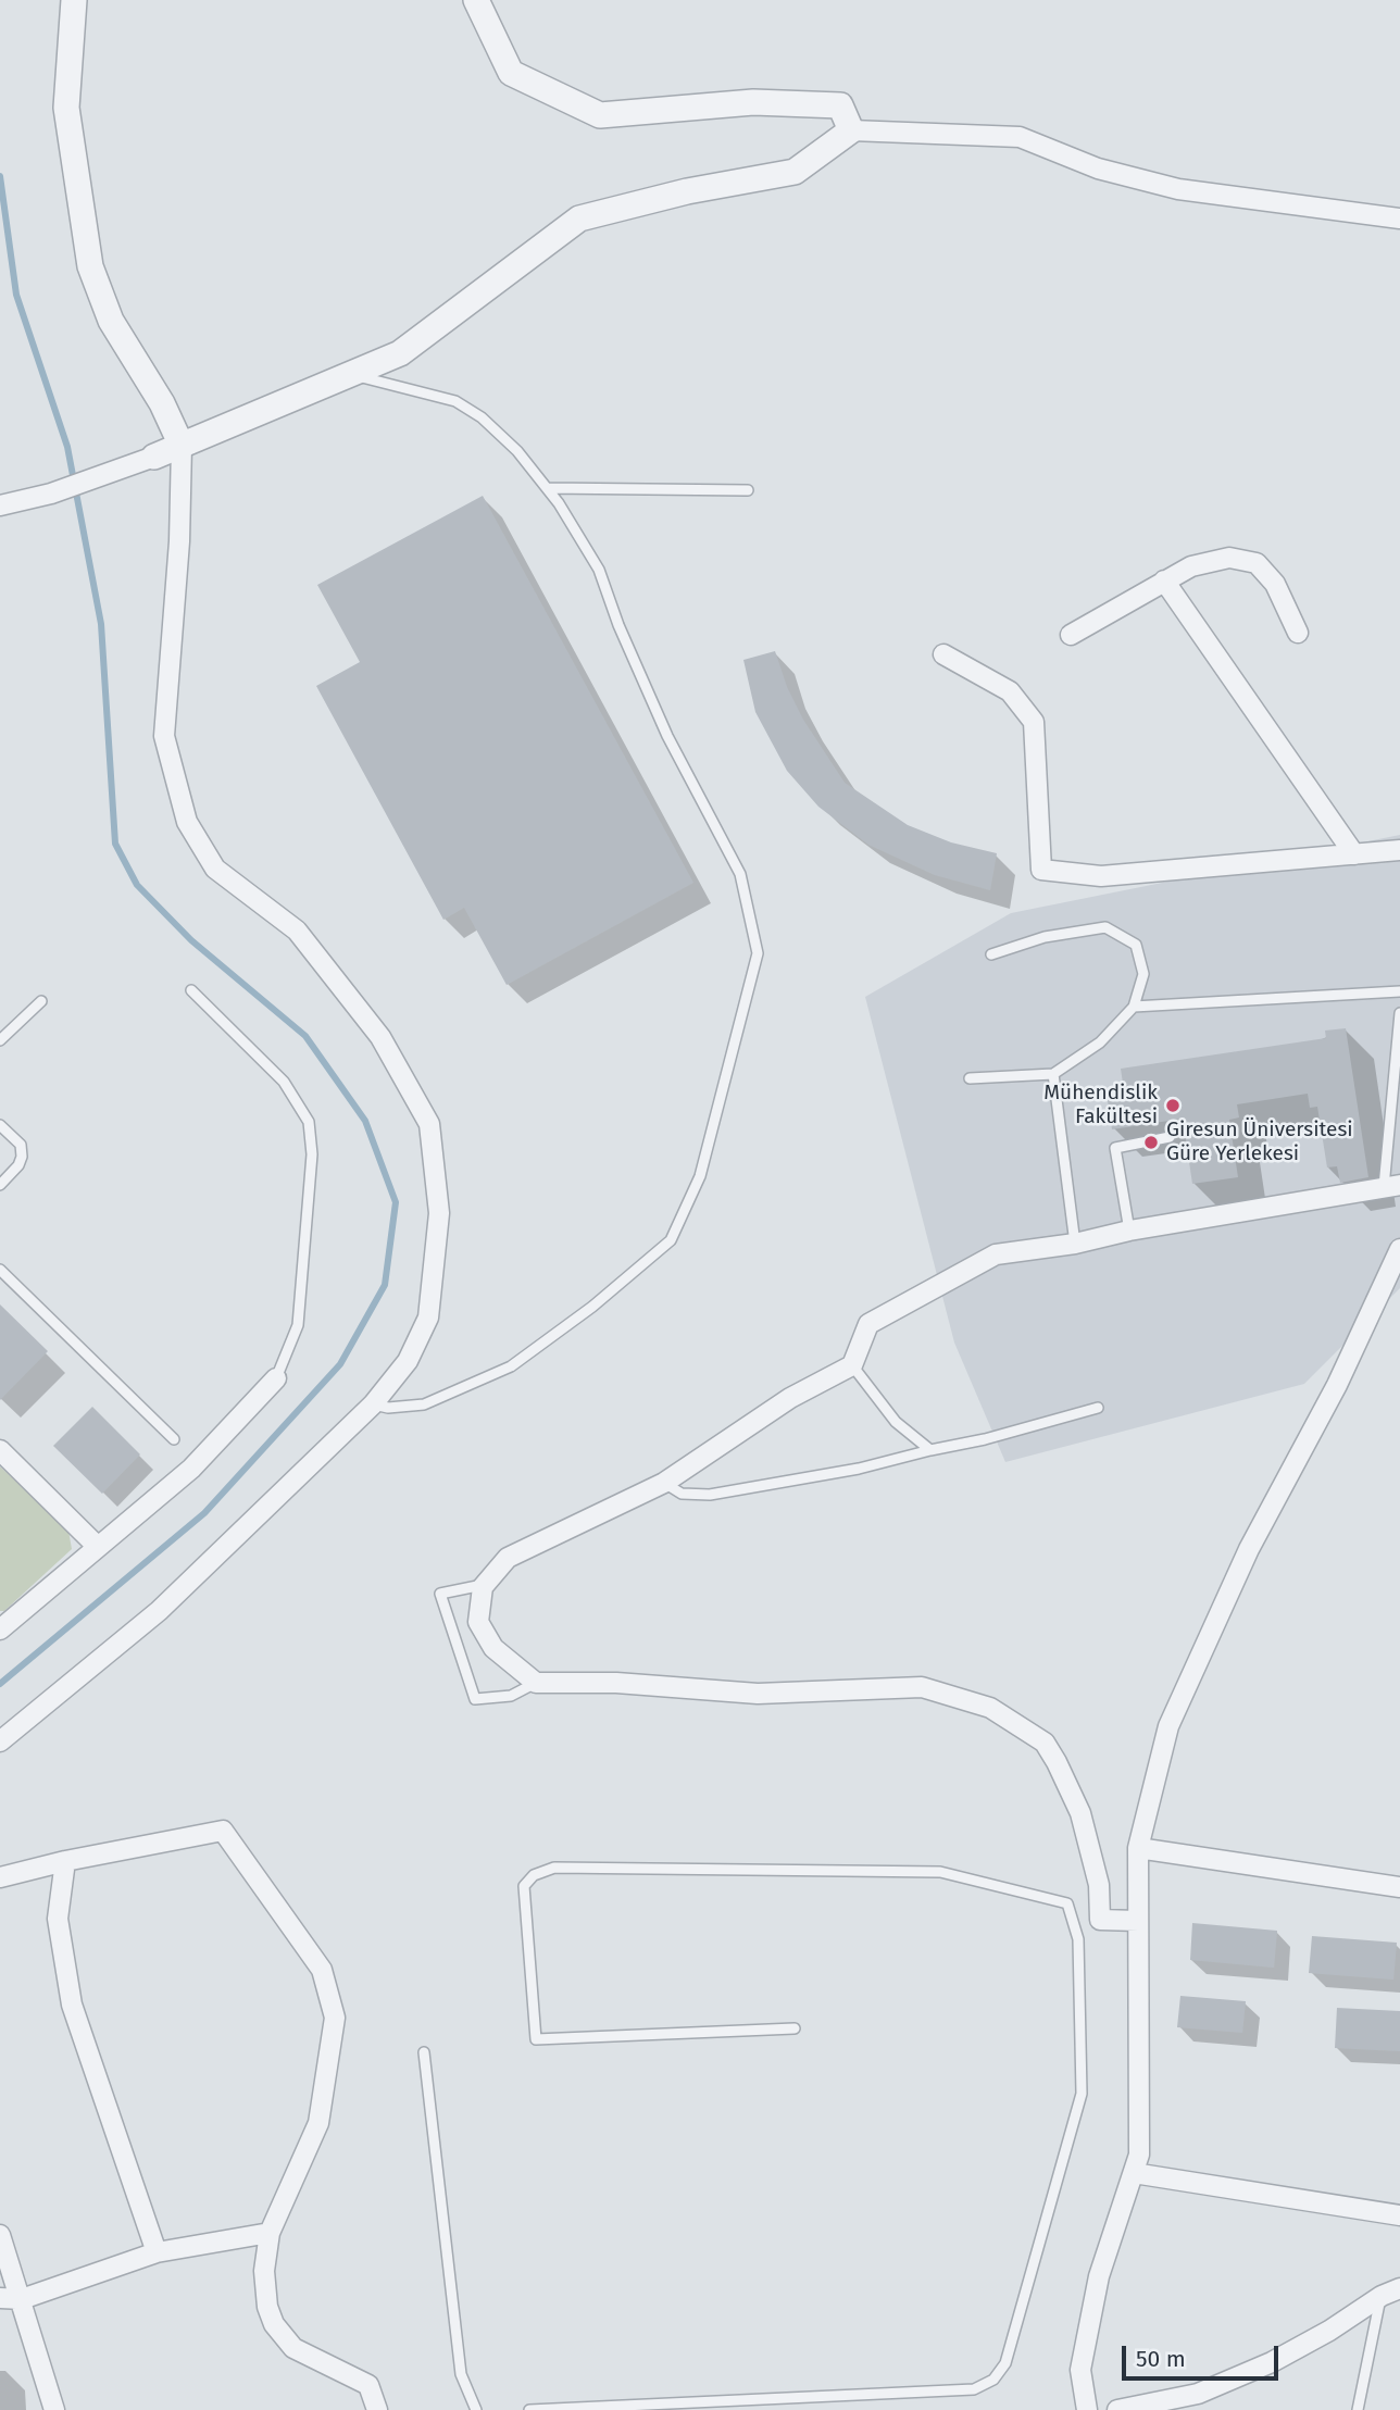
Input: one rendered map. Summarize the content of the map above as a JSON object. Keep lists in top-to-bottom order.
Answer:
{
  "places": ["Mühendislik Fakültesi", "Giresun Üniversitesi Güre Yerlekesi"],
  "scale_bar": "50 m"
}
